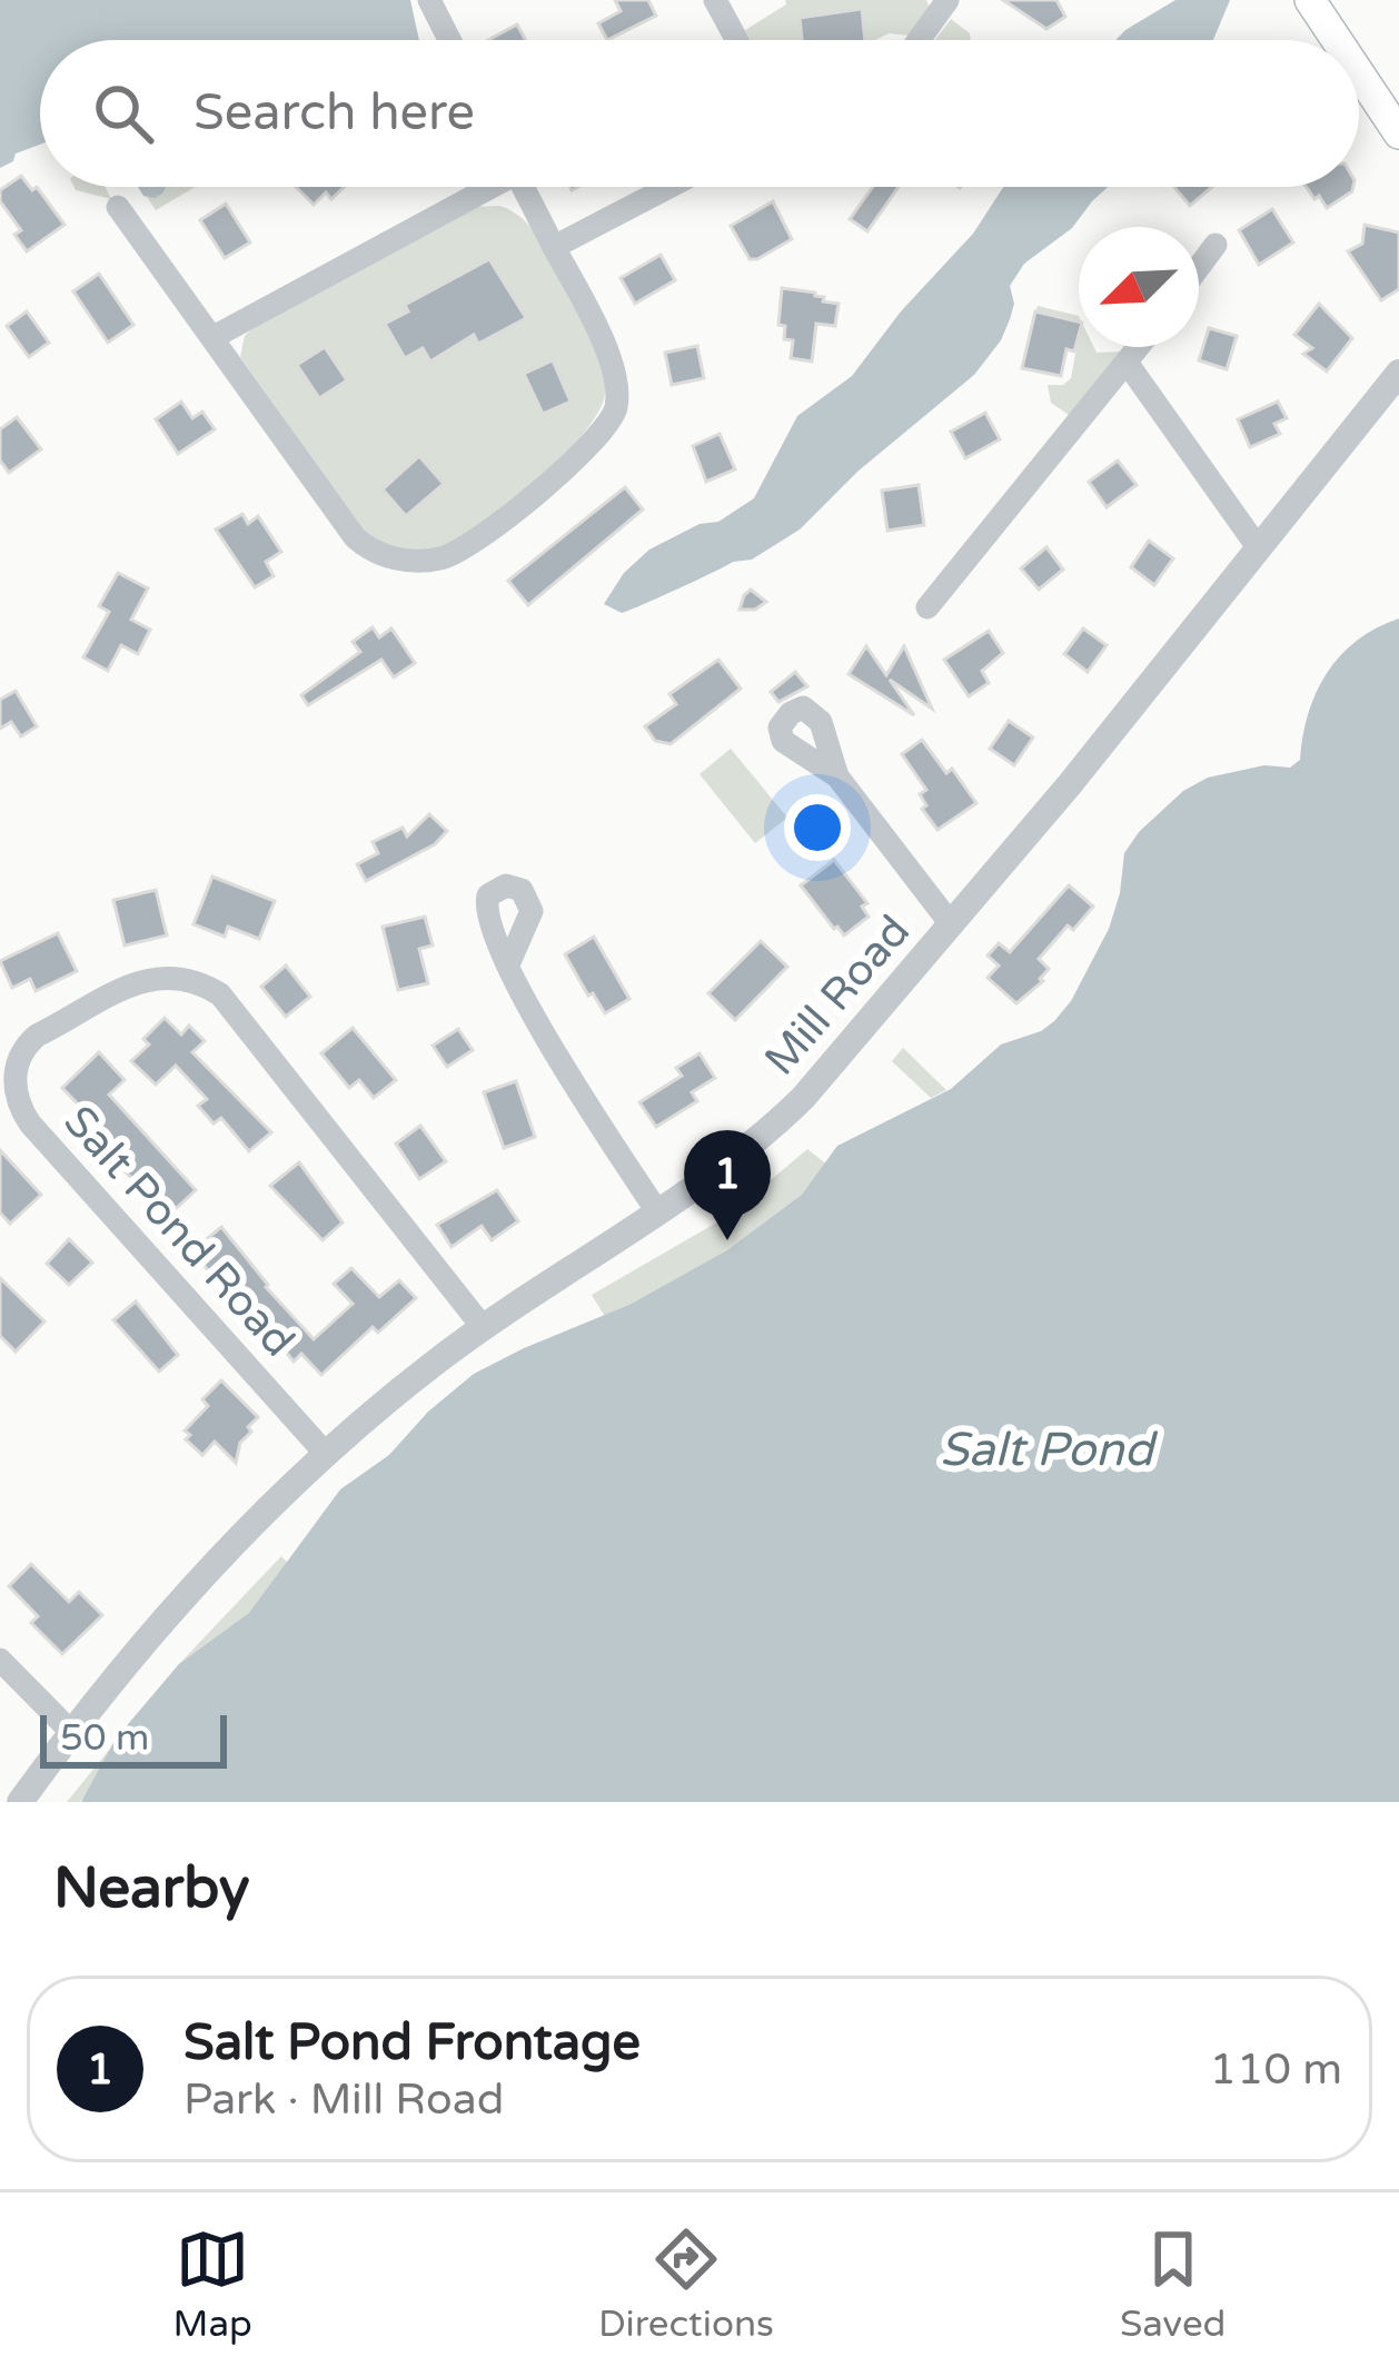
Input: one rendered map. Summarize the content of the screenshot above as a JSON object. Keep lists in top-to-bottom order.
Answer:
{
  "streets": {
    "street": ["Mill Road", "Salt Pond Road"]
  },
  "crossings": [
    ["Mill Road", "Salt Pond Road"]
  ],
  "water": ["Salt Pond"],
  "scale_bar": "50 m",
  "north": "bottom left",
  "page": {
    "search": "Search here",
    "pins": "1",
    "scale": "50 m",
    "heading": "Nearby",
    "list": [
      {
        "mark": "1",
        "name": "Salt Pond Frontage",
        "note": "Park · Mill Road",
        "value": "110 m"
      }
    ],
    "nav": ["Map", "Directions", "Saved"]
  }
}
